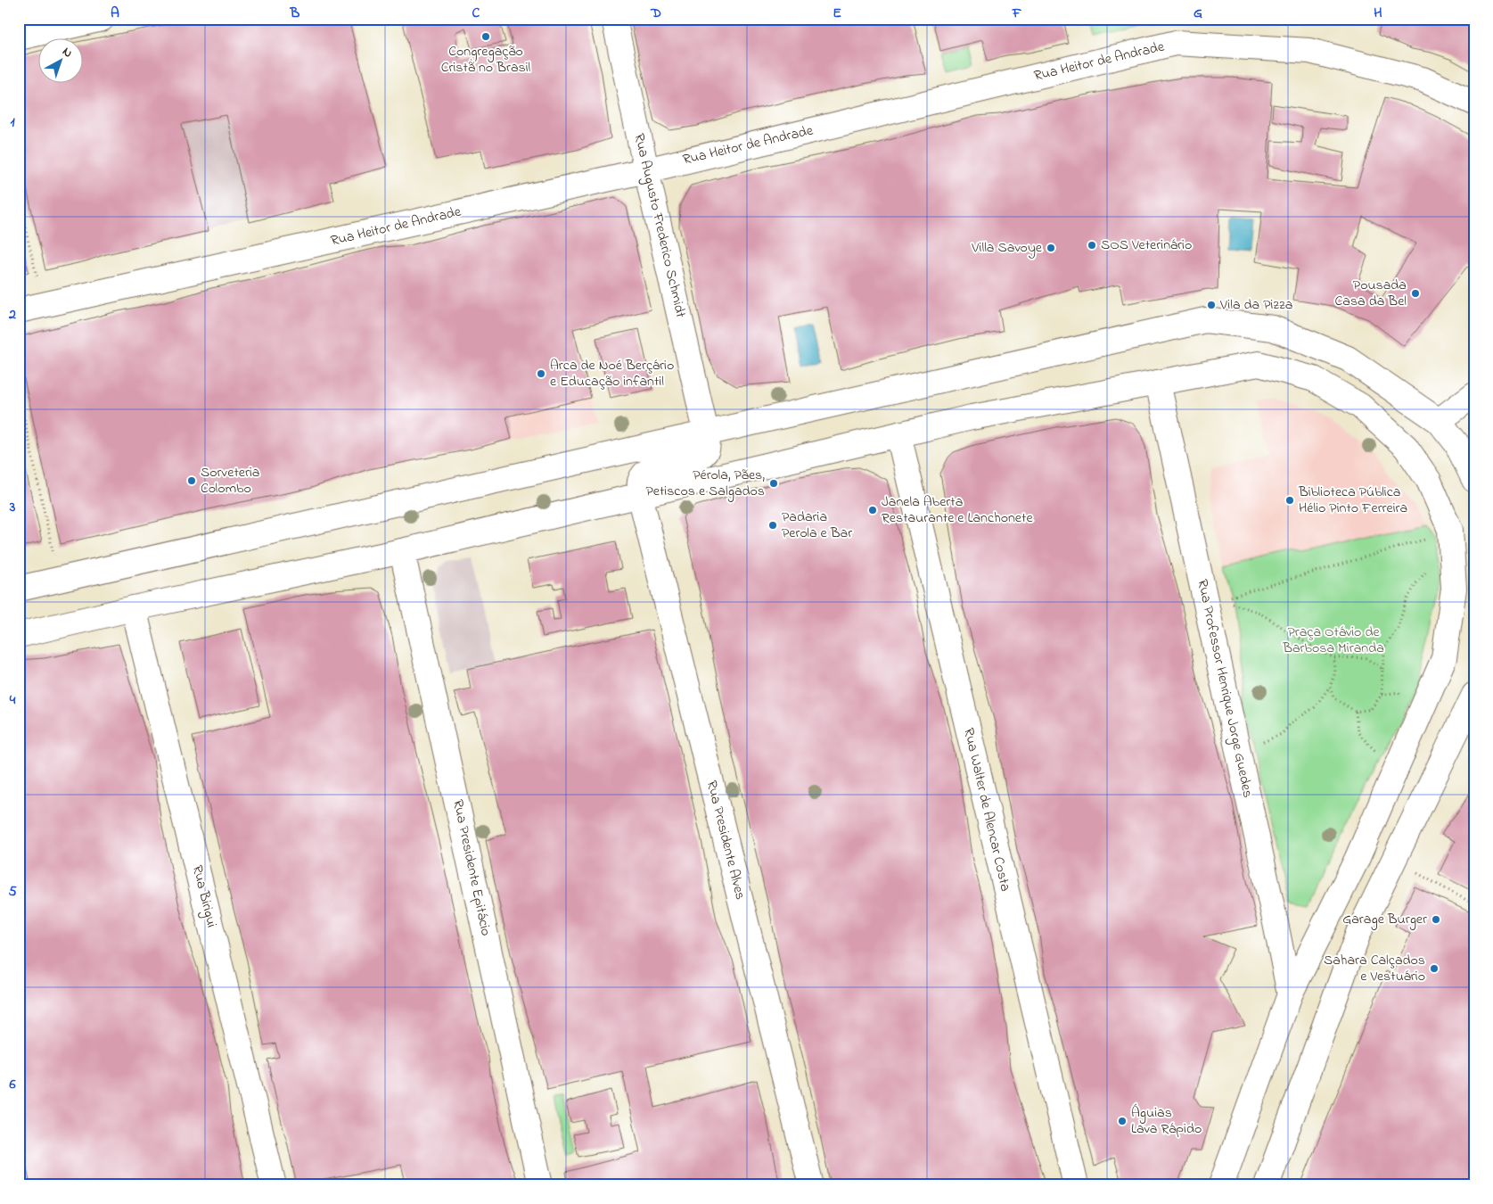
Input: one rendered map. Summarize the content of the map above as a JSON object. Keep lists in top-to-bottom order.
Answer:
{
  "streets": {
    "street": [
      "Rua Heitor de Andrade",
      "Rua Augusto Frederico Schmidt",
      "Rua Professor Henrique Jorge Guedes",
      "Rua Walter de Alencar Costa",
      "Rua Presidente Alves",
      "Rua Presidente Epitácio",
      "Rua Birigui"
    ]
  },
  "crossings": [
    ["Rua Heitor de Andrade", "Rua Augusto Frederico Schmidt"],
    ["Rua Augusto Frederico Schmidt", "Rua Presidente Alves"]
  ],
  "parks": ["Praça Otávio de Barbosa Miranda"],
  "places": [
    "Congregação Cristã no Brasil",
    "SOS Veterinário",
    "Villa Savoye",
    "Pousada Casa da Bel",
    "Vila da Pizza",
    "Arca de Noé Berçário e Educação infantil",
    "Sorveteria Colombo",
    "Pérola, Pães, Petiscos e Salgados",
    "Biblioteca Pública Hélio Pinto Ferreira",
    "Janela Aberta Restaurante e Lanchonete",
    "Padaria Perola e Bar",
    "Garage Burger",
    "Sahara Calçados e Vestuário",
    "Águias Lava Rápido"
  ],
  "north": "top right",
  "grid": {
    "columns": [
      "A",
      "B",
      "C",
      "D",
      "E",
      "F",
      "G",
      "H"
    ],
    "rows": [
      "1",
      "2",
      "3",
      "4",
      "5",
      "6"
    ]
  }
}
